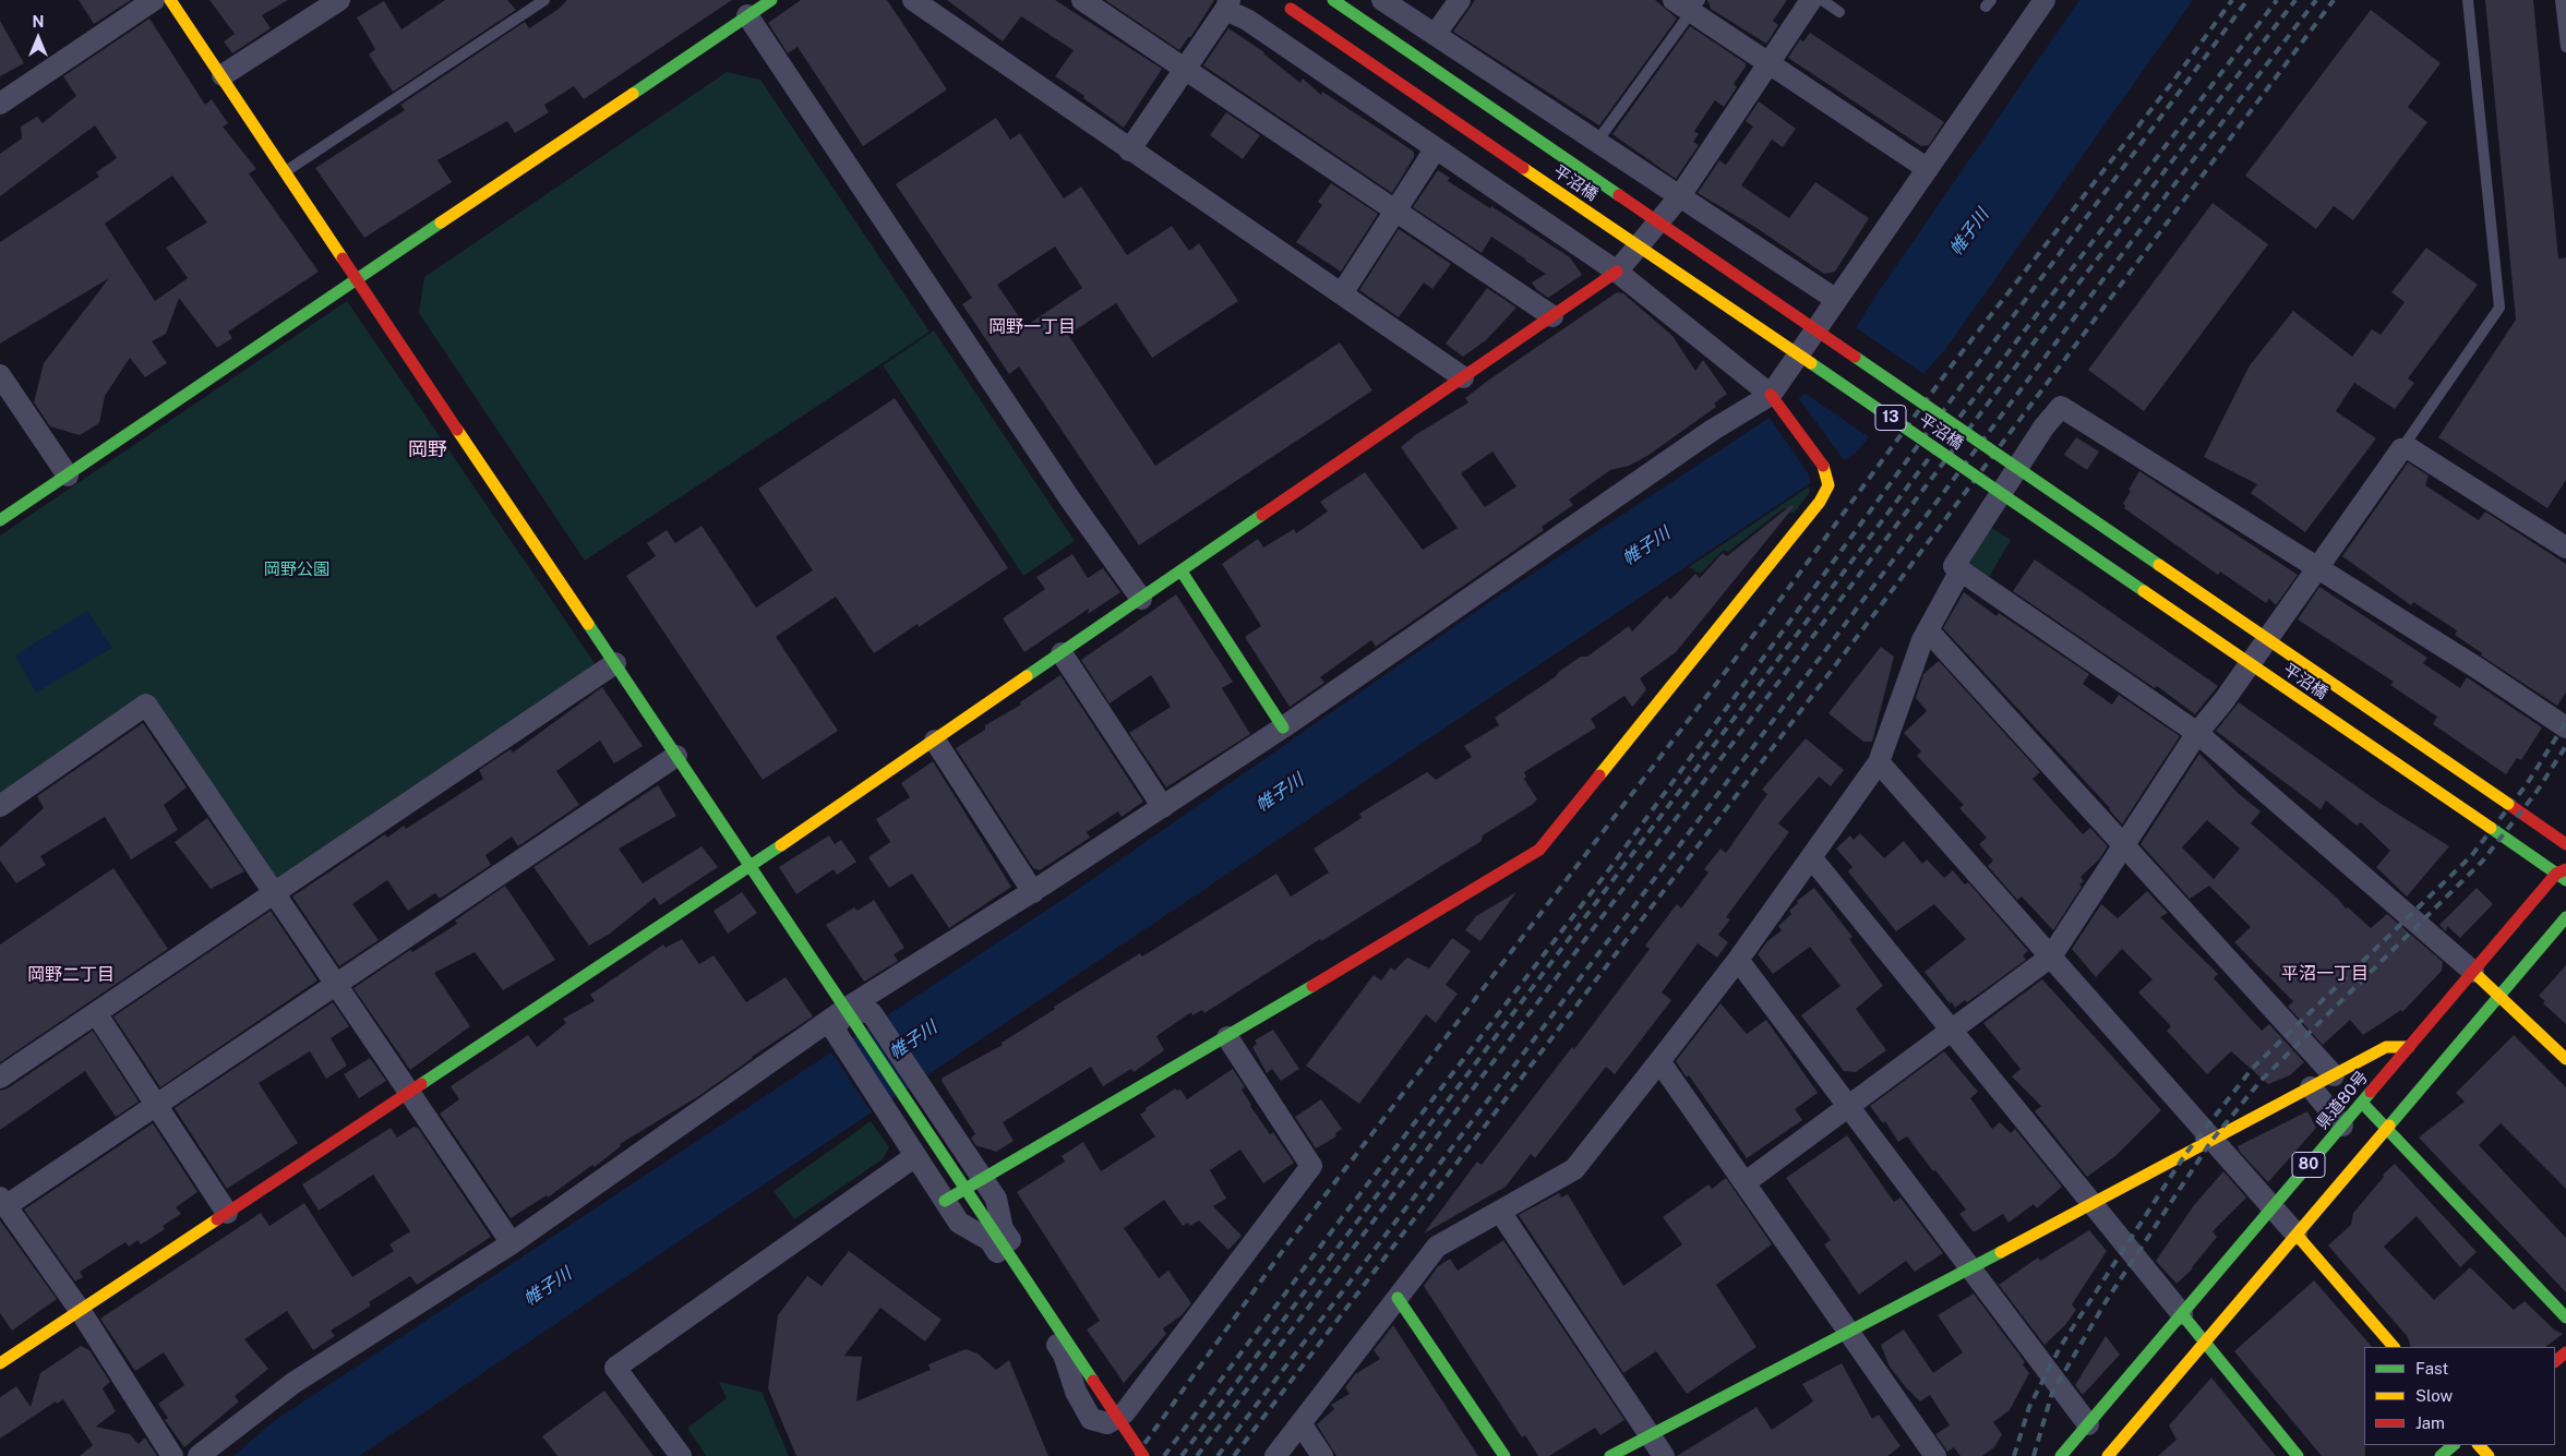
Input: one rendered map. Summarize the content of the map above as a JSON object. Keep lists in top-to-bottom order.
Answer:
{
  "streets": {
    "street": [
      "平沼橋",
      "13",
      "県道80号",
      "80"
    ]
  },
  "crossings": [
    ["平沼橋", "県道80号"]
  ],
  "districts": [
    "岡野一丁目",
    "岡野",
    "平沼一丁目",
    "岡野二丁目"
  ],
  "water": ["帷子川"],
  "parks": ["岡野公園"],
  "legend": ["Fast", "Slow", "Jam"],
  "north": "top"
}
